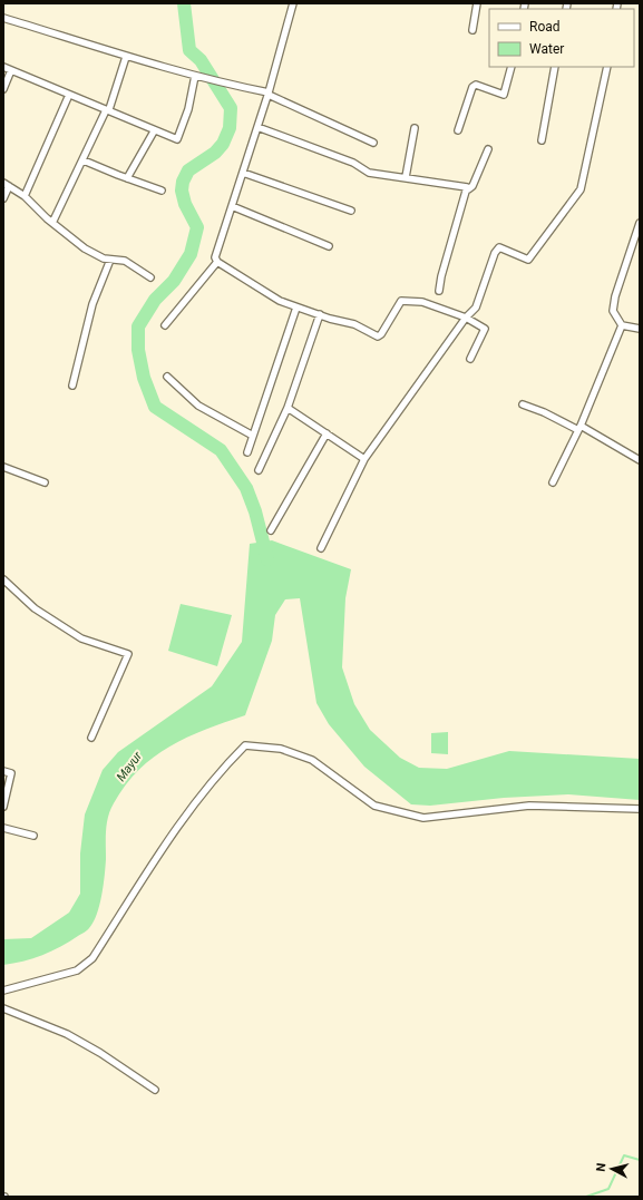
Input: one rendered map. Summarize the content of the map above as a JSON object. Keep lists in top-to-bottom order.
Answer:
{
  "water": ["Mayur"],
  "legend": ["Road", "Water"],
  "north": "left"
}
